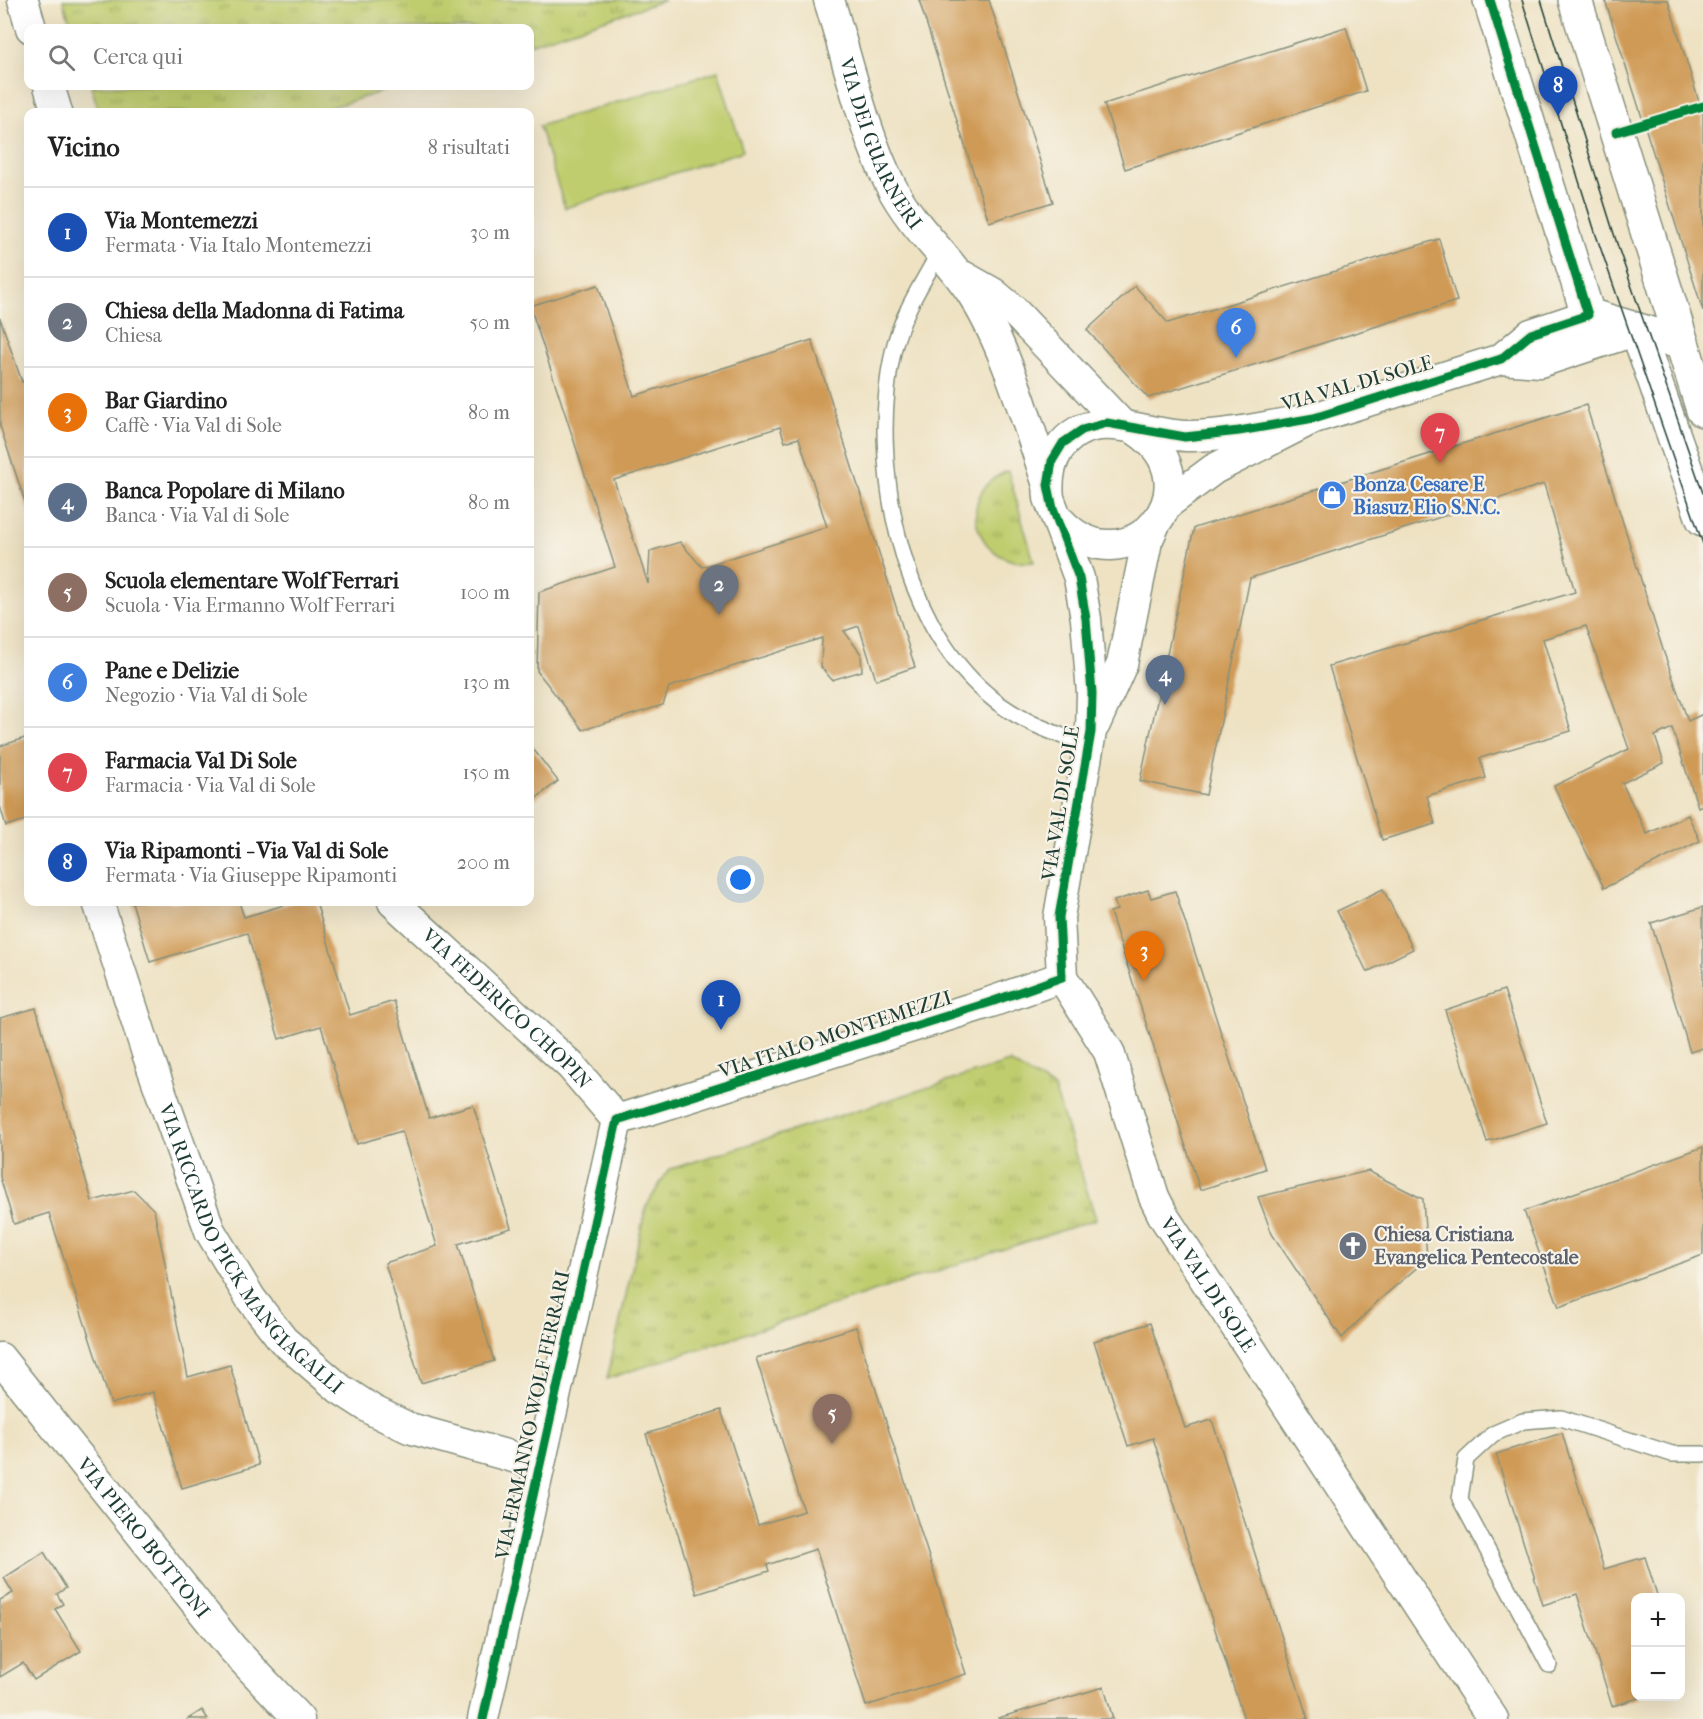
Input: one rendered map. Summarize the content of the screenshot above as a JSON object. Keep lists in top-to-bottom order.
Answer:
{
  "streets": {
    "street": [
      "VIA DEI GUARNERI",
      "VIA VAL DI SOLE",
      "VIA FEDERICO CHOPIN",
      "VIA ITALO MONTEMEZZI",
      "VIA RICCARDO PICK MANGIAGALLI",
      "VIA ERMANNO WOLF FERRARI",
      "VIA PIERO BOTTONI"
    ]
  },
  "crossings": [
    ["VIA DEI GUARNERI", "VIA VAL DI SOLE"],
    ["VIA VAL DI SOLE", "VIA ITALO MONTEMEZZI"],
    ["VIA FEDERICO CHOPIN", "VIA ITALO MONTEMEZZI"],
    ["VIA FEDERICO CHOPIN", "VIA ERMANNO WOLF FERRARI"],
    ["VIA ITALO MONTEMEZZI", "VIA ERMANNO WOLF FERRARI"],
    ["VIA RICCARDO PICK MANGIAGALLI", "VIA ERMANNO WOLF FERRARI"]
  ],
  "places": {
    "shop": ["Bonza Cesare E Biasuz Elio S.N.C."],
    "church": ["Chiesa Cristiana Evangelica Pentecostale"]
  },
  "page": {
    "search": "Cerca qui",
    "pins": [
      "8",
      "6",
      "7",
      "2",
      "4",
      "3",
      "1",
      "5"
    ],
    "heading": ["Vicino", "8 risultati"],
    "list": [
      {
        "mark": "1",
        "name": "Via Montemezzi",
        "note": "Fermata · Via Italo Montemezzi",
        "value": "30 m"
      },
      {
        "mark": "2",
        "name": "Chiesa della Madonna di Fatima",
        "note": "Chiesa",
        "value": "50 m"
      },
      {
        "mark": "3",
        "name": "Bar Giardino",
        "note": "Caffè · Via Val di Sole",
        "value": "80 m"
      },
      {
        "mark": "4",
        "name": "Banca Popolare di Milano",
        "note": "Banca · Via Val di Sole",
        "value": "80 m"
      },
      {
        "mark": "5",
        "name": "Scuola elementare Wolf Ferrari",
        "note": "Scuola · Via Ermanno Wolf Ferrari",
        "value": "100 m"
      },
      {
        "mark": "6",
        "name": "Pane e Delizie",
        "note": "Negozio · Via Val di Sole",
        "value": "130 m"
      },
      {
        "mark": "7",
        "name": "Farmacia Val Di Sole",
        "note": "Farmacia · Via Val di Sole",
        "value": "150 m"
      },
      {
        "mark": "8",
        "name": "Via Ripamonti - Via Val di Sole",
        "note": "Fermata · Via Giuseppe Ripamonti",
        "value": "200 m"
      }
    ],
    "map_buttons": ["+", "−"]
  }
}
